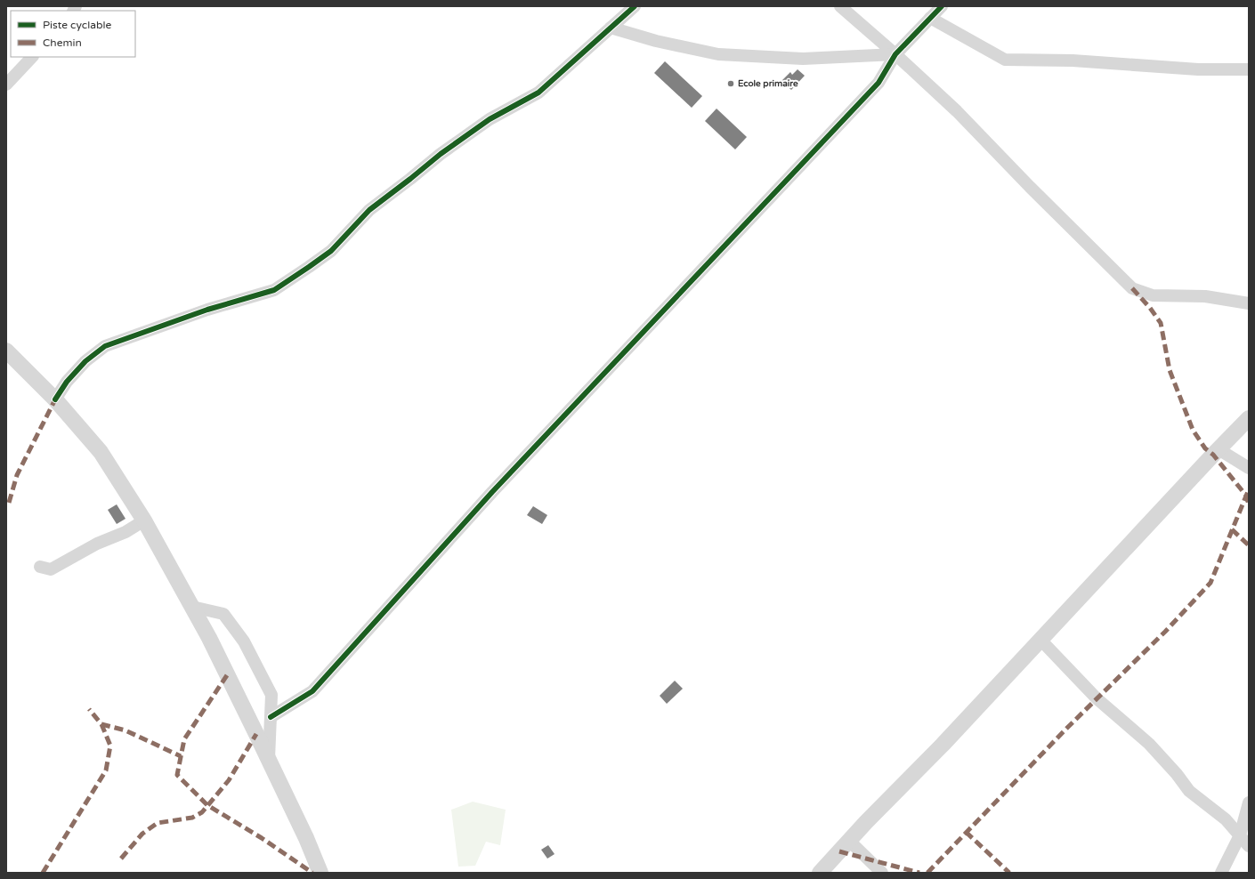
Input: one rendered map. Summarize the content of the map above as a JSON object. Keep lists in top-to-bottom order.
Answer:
{
  "places": ["Ecole primaire"],
  "legend": ["Piste cyclable", "Chemin"]
}
